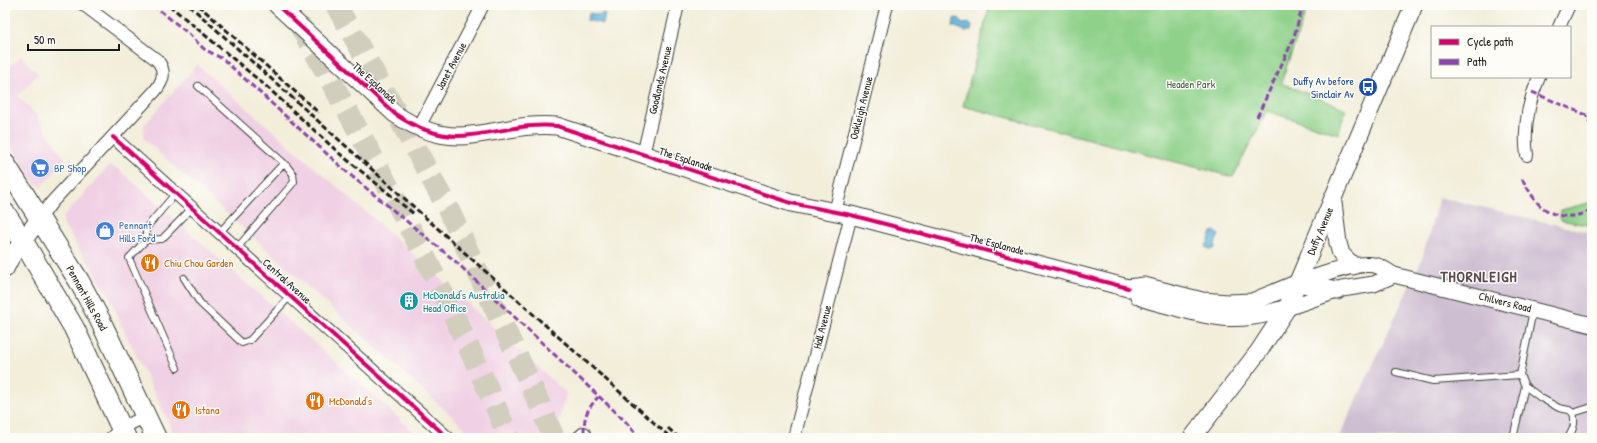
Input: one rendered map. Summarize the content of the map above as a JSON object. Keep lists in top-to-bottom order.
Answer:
{
  "streets": {
    "highway": ["Pennant Hills Road"],
    "main road": ["The Esplanade", "Duffy Avenue"],
    "street": [
      "Janet Avenue",
      "Goodlands Avenue",
      "Oakleigh Avenue",
      "Central Avenue",
      "Chilvers Road",
      "Hall Avenue"
    ]
  },
  "crossings": [
    ["Janet Avenue", "The Esplanade"],
    ["Goodlands Avenue", "The Esplanade"],
    ["The Esplanade", "Oakleigh Avenue"],
    ["The Esplanade", "Duffy Avenue"],
    ["The Esplanade", "Chilvers Road"],
    ["The Esplanade", "Hall Avenue"],
    ["Oakleigh Avenue", "Hall Avenue"],
    ["Duffy Avenue", "Chilvers Road"]
  ],
  "districts": ["THORNLEIGH"],
  "parks": ["Headen Park"],
  "places": {
    "bus stop": ["Duffy Av before Sinclair Av"],
    "supermarket": ["BP Shop"],
    "shop": ["Pennant Hills Ford"],
    "restaurant": ["Chiu Chou Garden", "McDonald's", "Istana"],
    "building": ["McDonald's Australia Head Office"]
  },
  "legend": ["Cycle path", "Path"],
  "scale_bar": "50 m"
}
